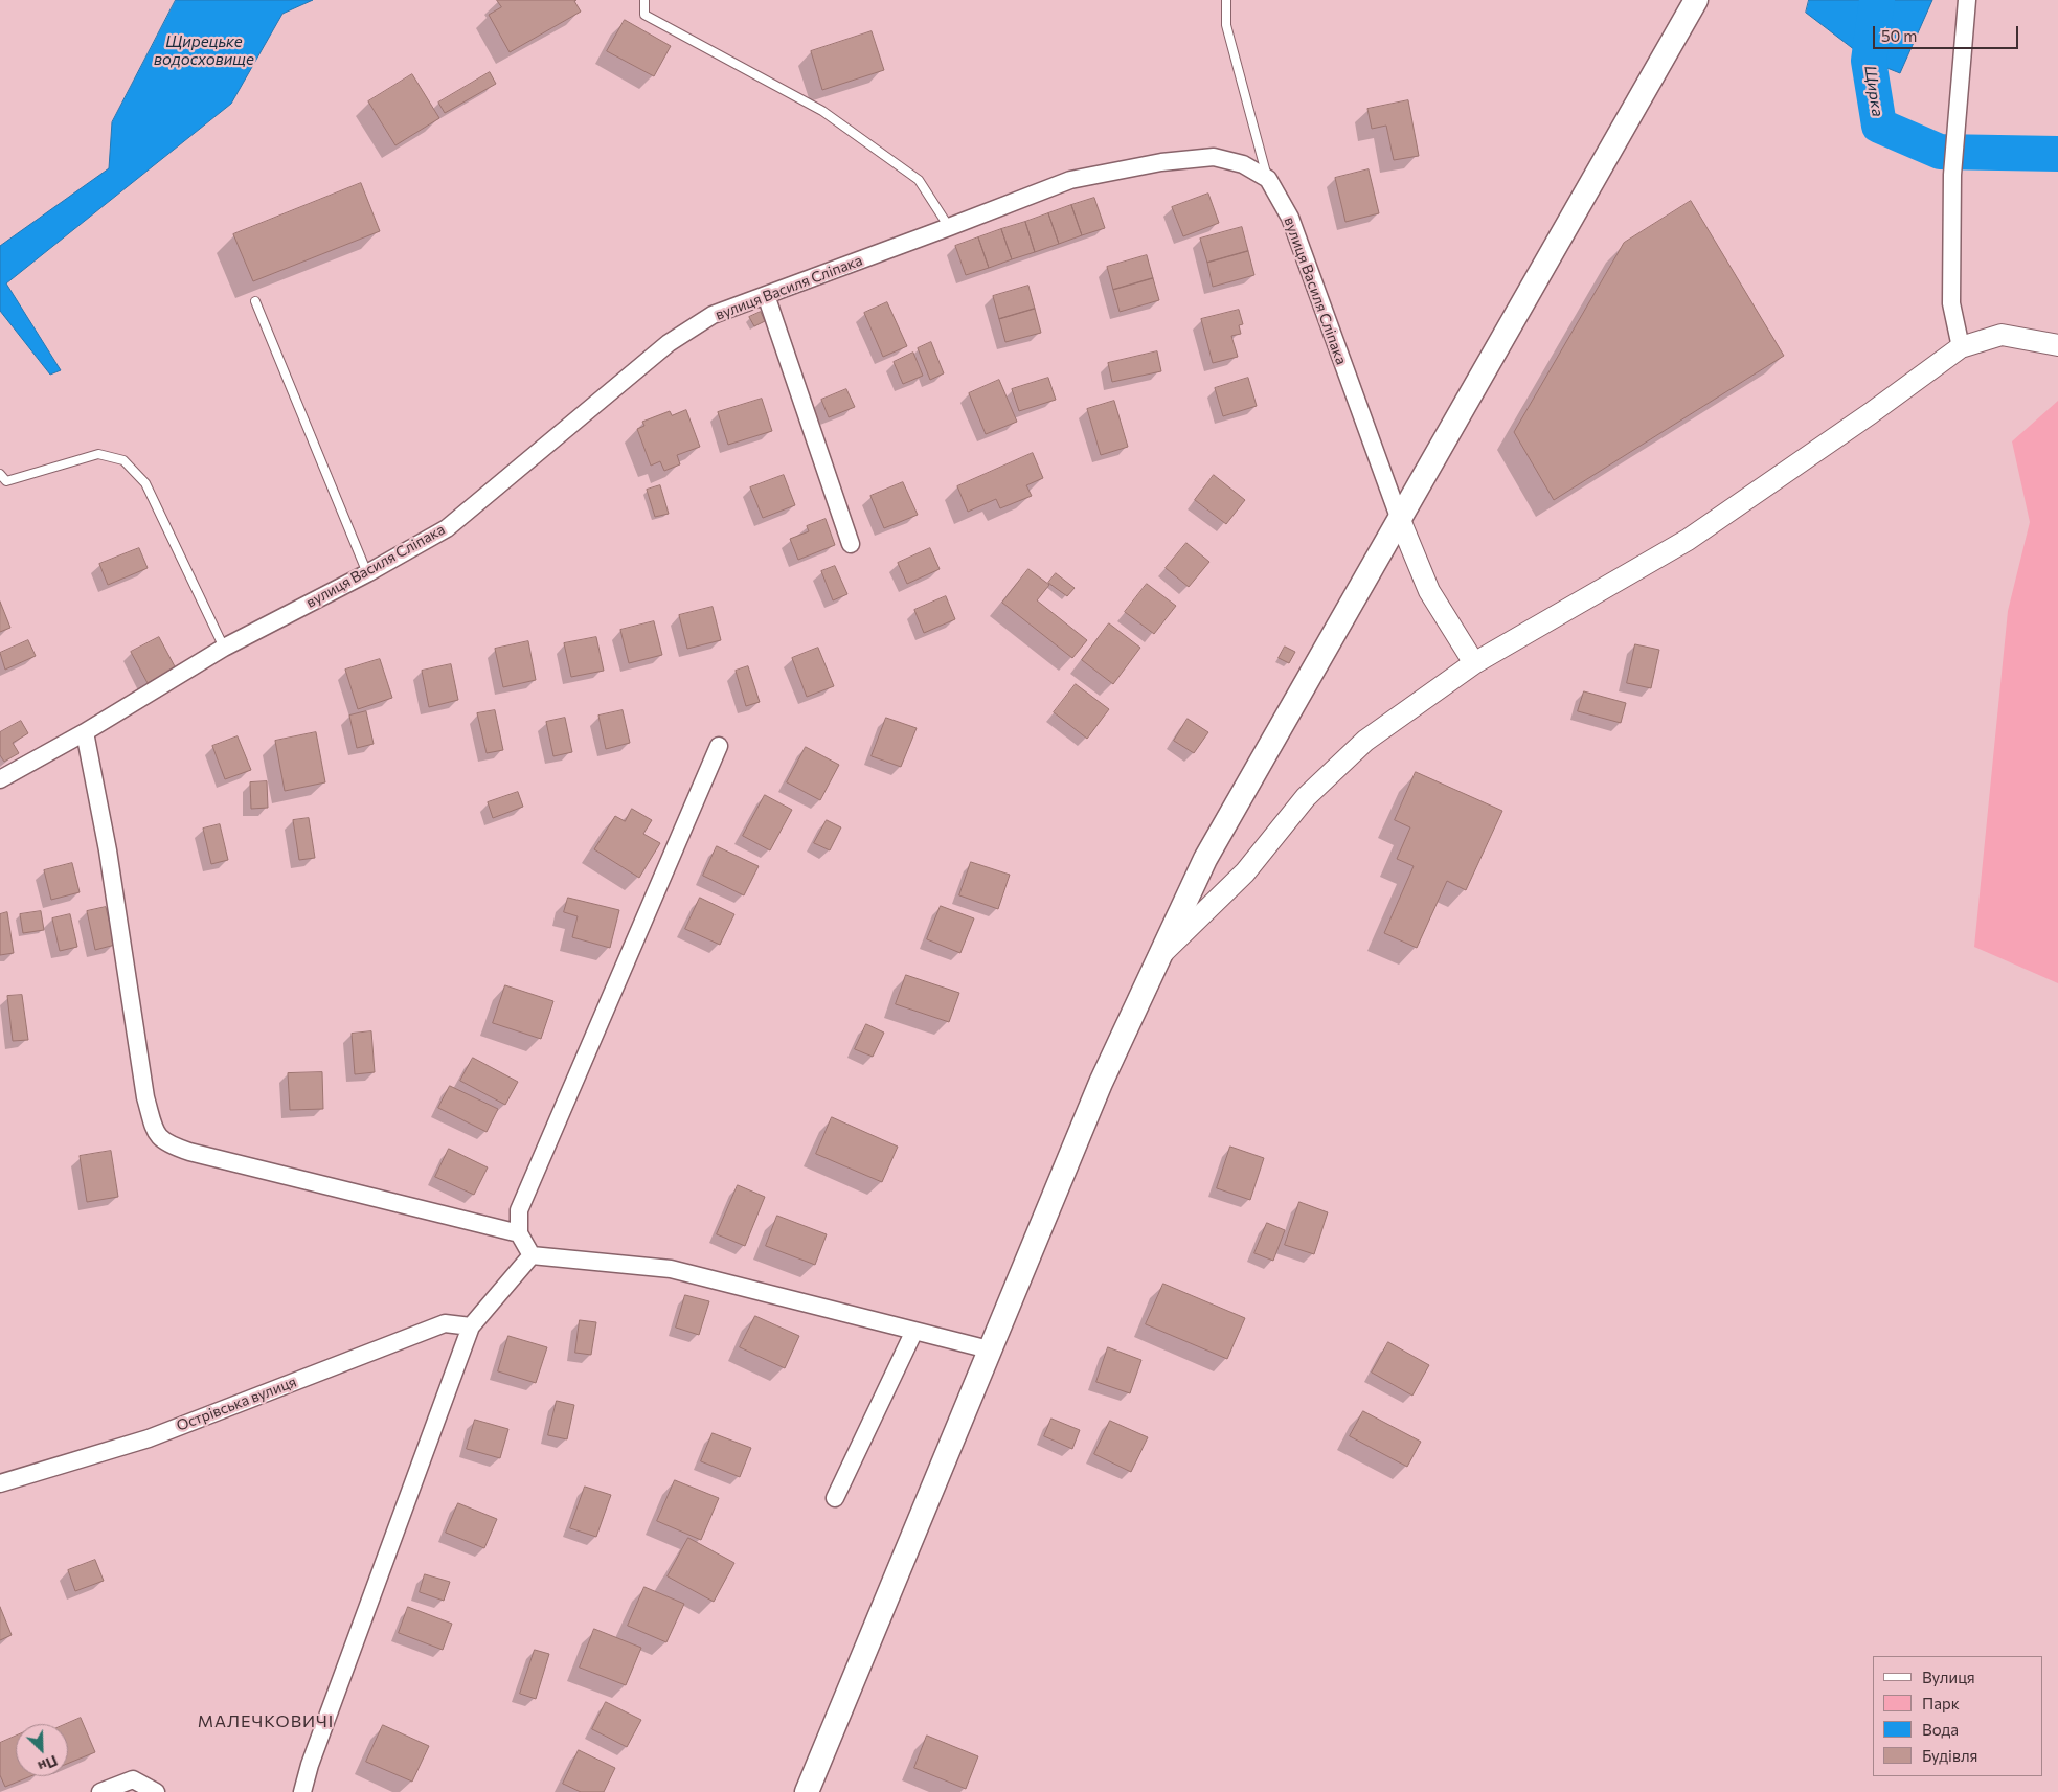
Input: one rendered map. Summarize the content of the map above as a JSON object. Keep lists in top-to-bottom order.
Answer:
{
  "streets": {
    "street": ["вулиця Василя Сліпака", "Острівська вулиця"]
  },
  "districts": ["МАЛЕЧКОВИЧІ"],
  "water": ["Щирецьке водосховище", "Щирка"],
  "legend": [
    "Вулиця",
    "Парк",
    "Вода",
    "Будівля"
  ],
  "scale_bar": "50 m",
  "north": "bottom right"
}
